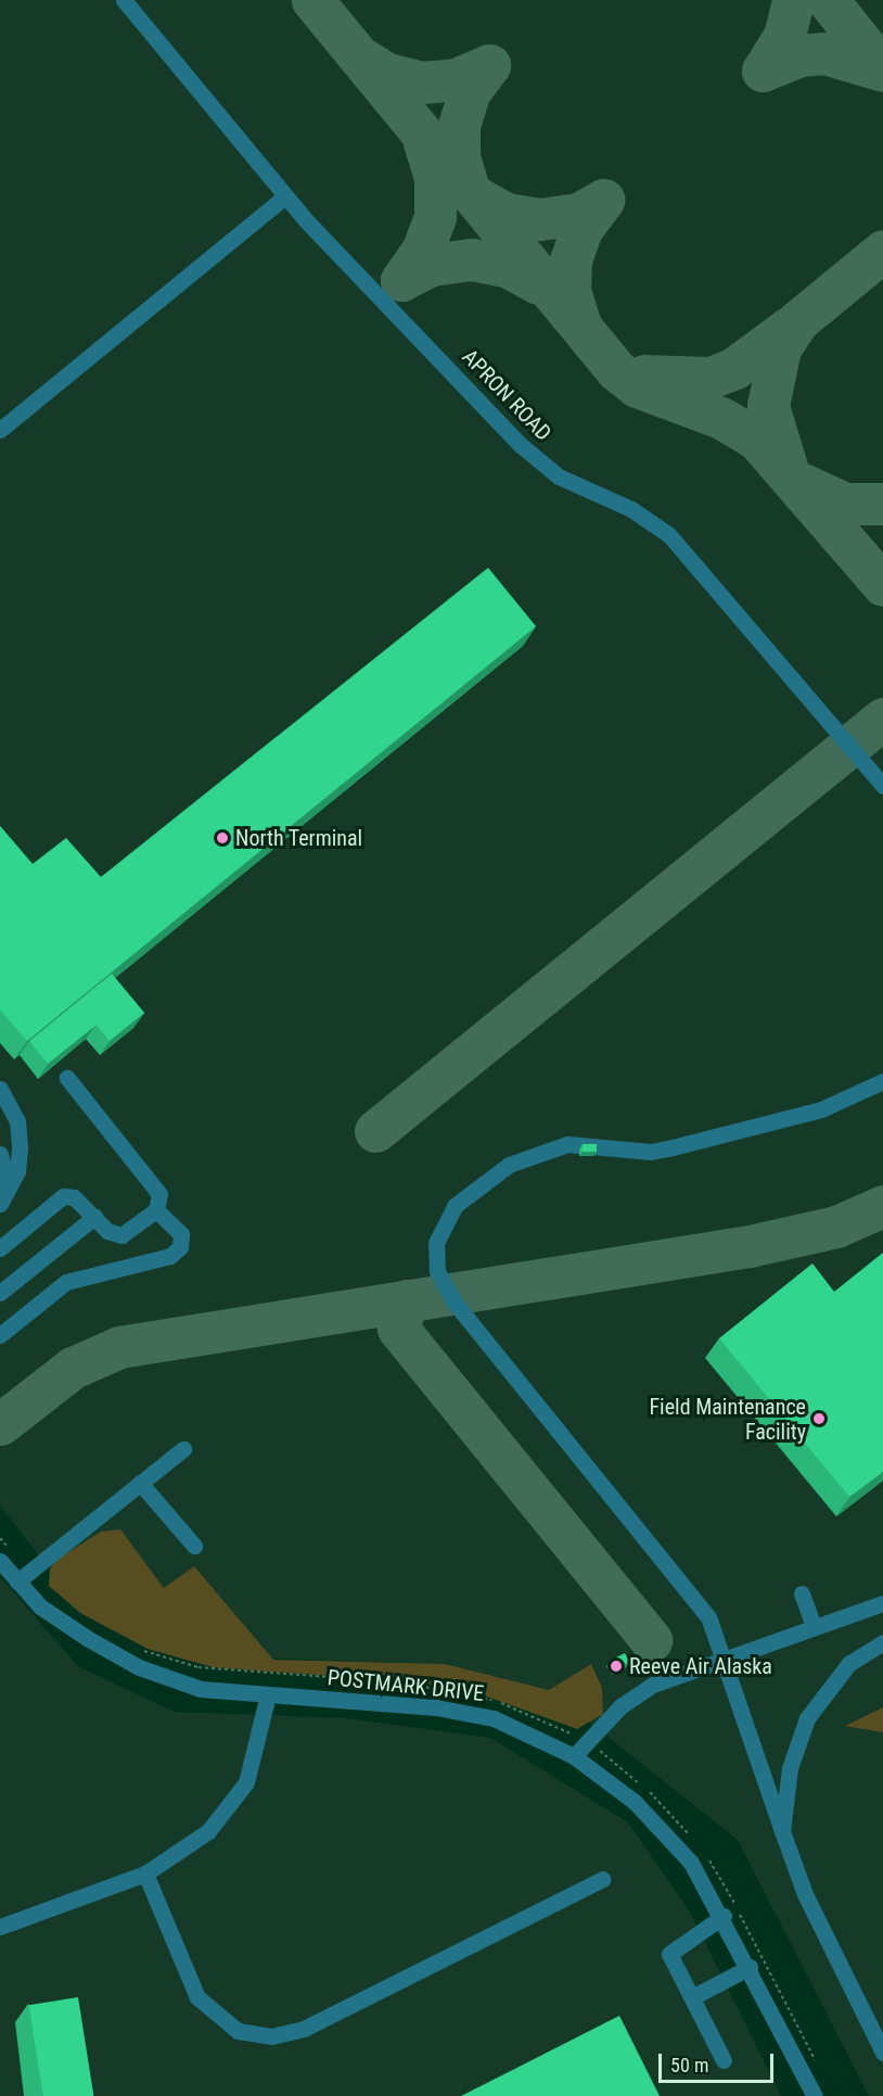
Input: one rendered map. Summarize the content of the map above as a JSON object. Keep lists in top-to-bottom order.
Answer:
{
  "streets": {
    "street": ["APRON ROAD", "POSTMARK DRIVE"]
  },
  "places": ["North Terminal", "Field Maintenance Facility", "Reeve Air Alaska"],
  "scale_bar": "50 m"
}
